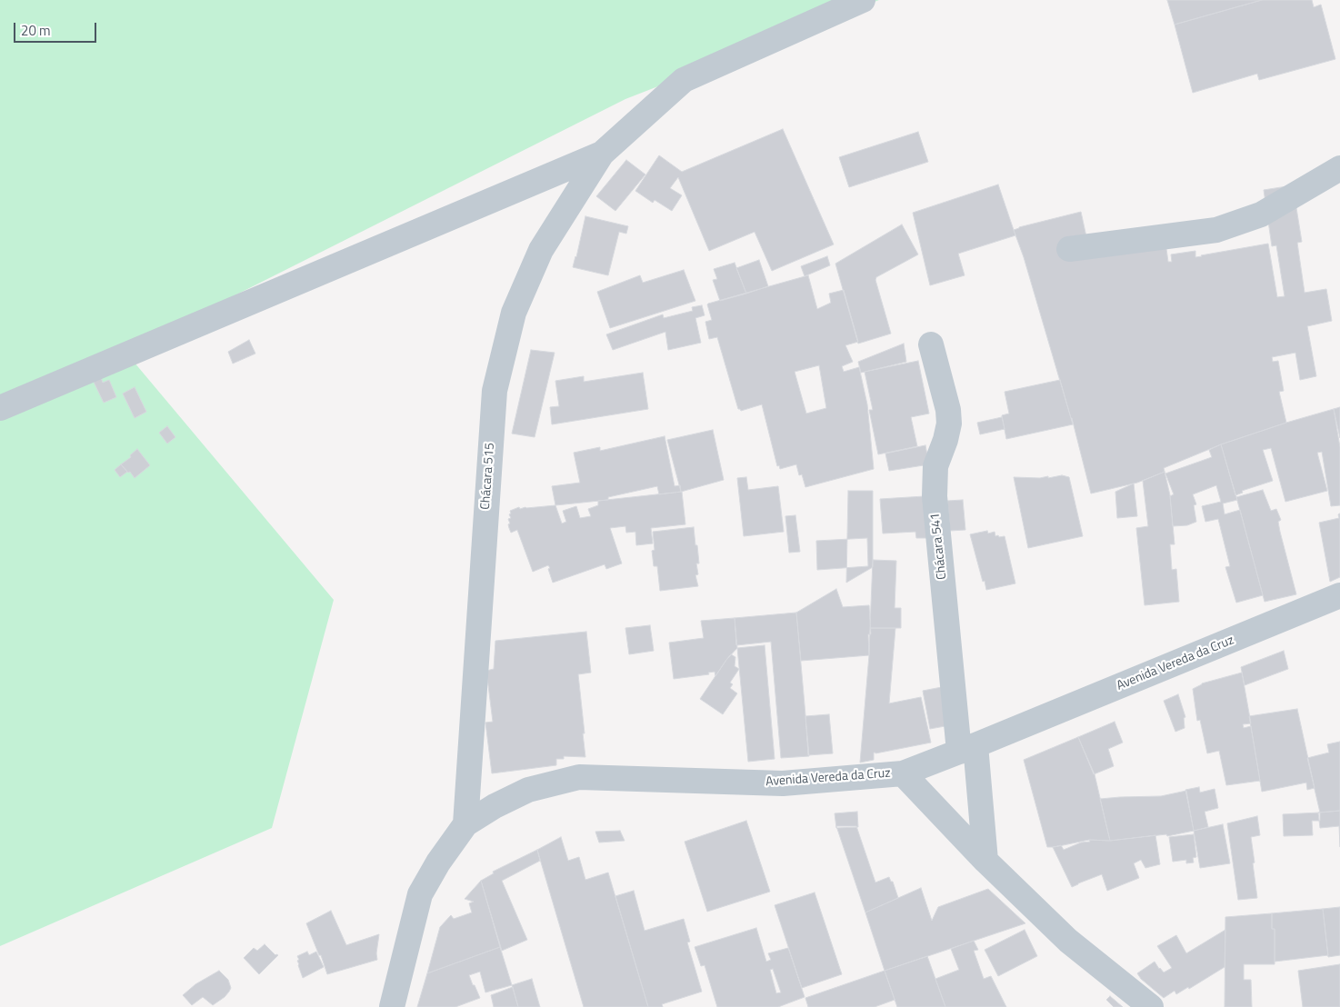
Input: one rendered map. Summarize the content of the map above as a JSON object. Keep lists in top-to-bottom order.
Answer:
{
  "streets": {
    "street": ["Chácara 515", "Chácara 541", "Avenida Vereda da Cruz"]
  },
  "crossings": [
    ["Chácara 515", "Avenida Vereda da Cruz"],
    ["Chácara 541", "Avenida Vereda da Cruz"]
  ],
  "scale_bar": "20 m"
}
